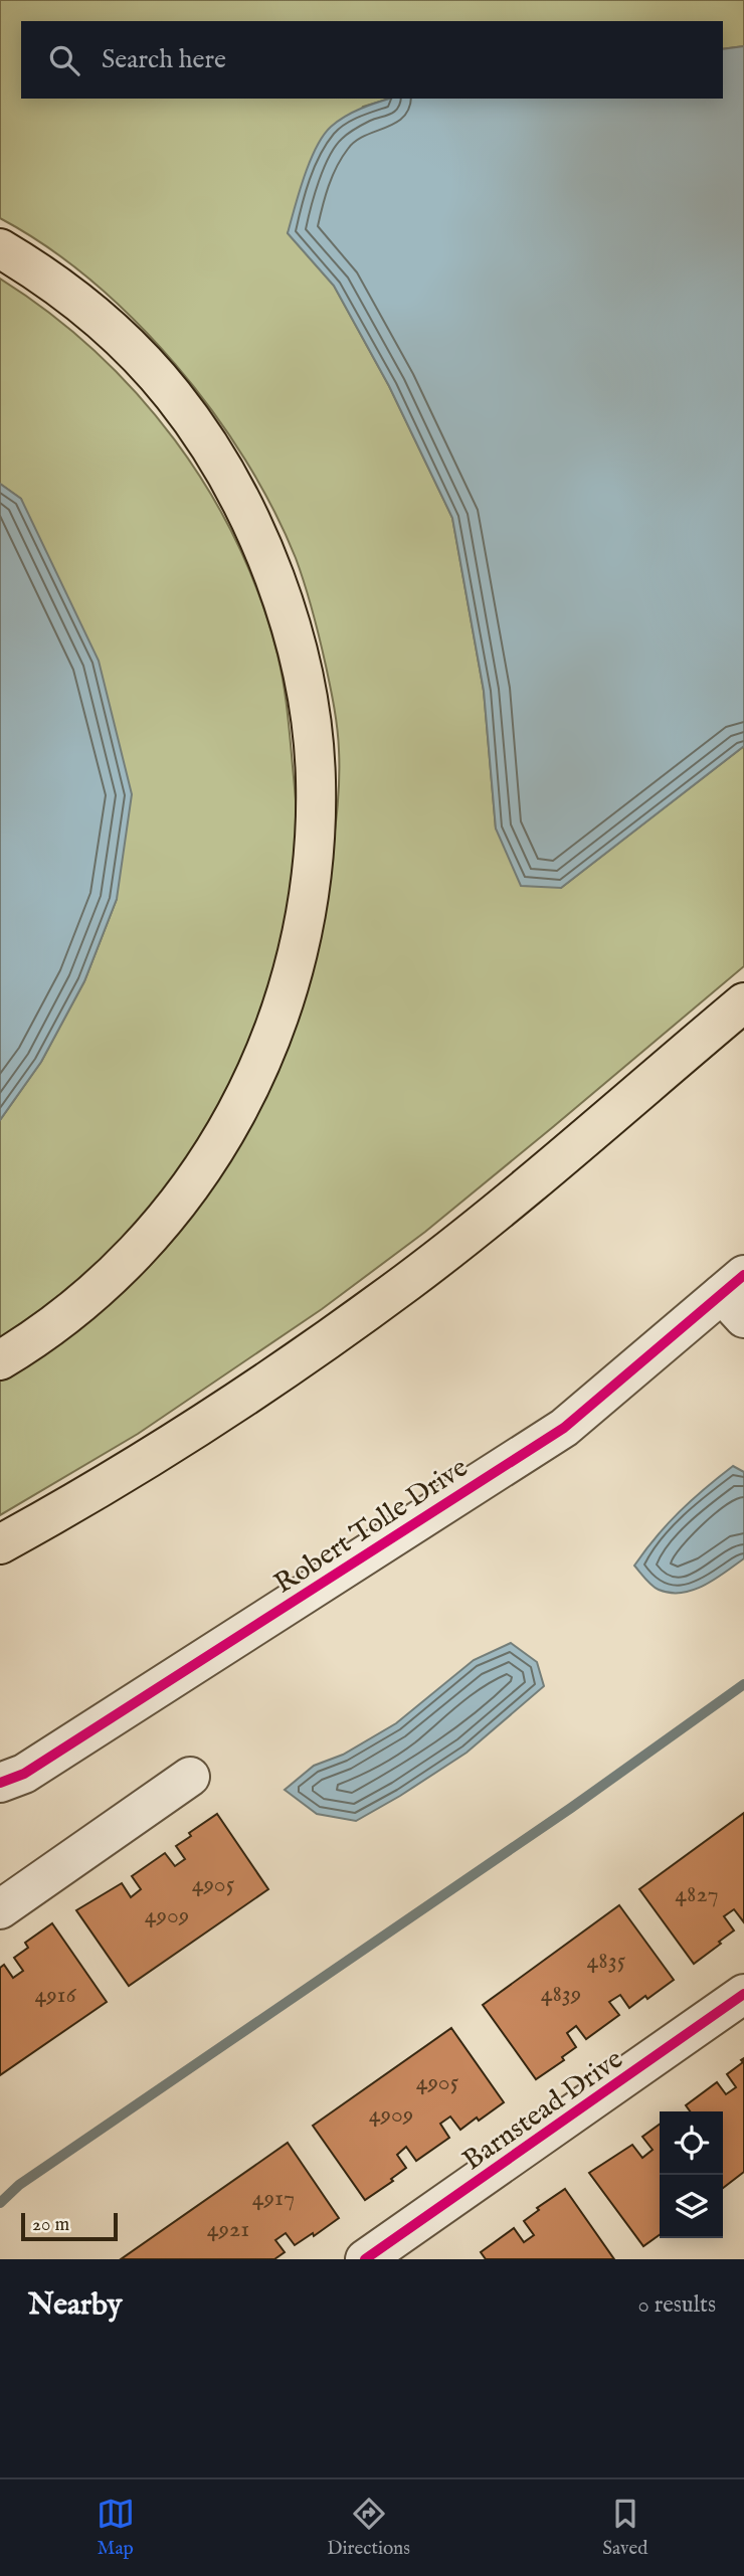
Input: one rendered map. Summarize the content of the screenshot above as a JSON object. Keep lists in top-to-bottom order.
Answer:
{
  "streets": {
    "street": ["Robert Tolle Drive", "Barnstead Drive"]
  },
  "house_numbers": [
    "4905",
    "4827",
    "4909",
    "4835",
    "4839",
    "4916",
    "4905",
    "4909",
    "4917",
    "4921"
  ],
  "scale_bar": "20 m",
  "page": {
    "search": "Search here",
    "scale": "20 m",
    "heading": ["Nearby", "0 results"],
    "nav": ["Map", "Directions", "Saved"]
  }
}
